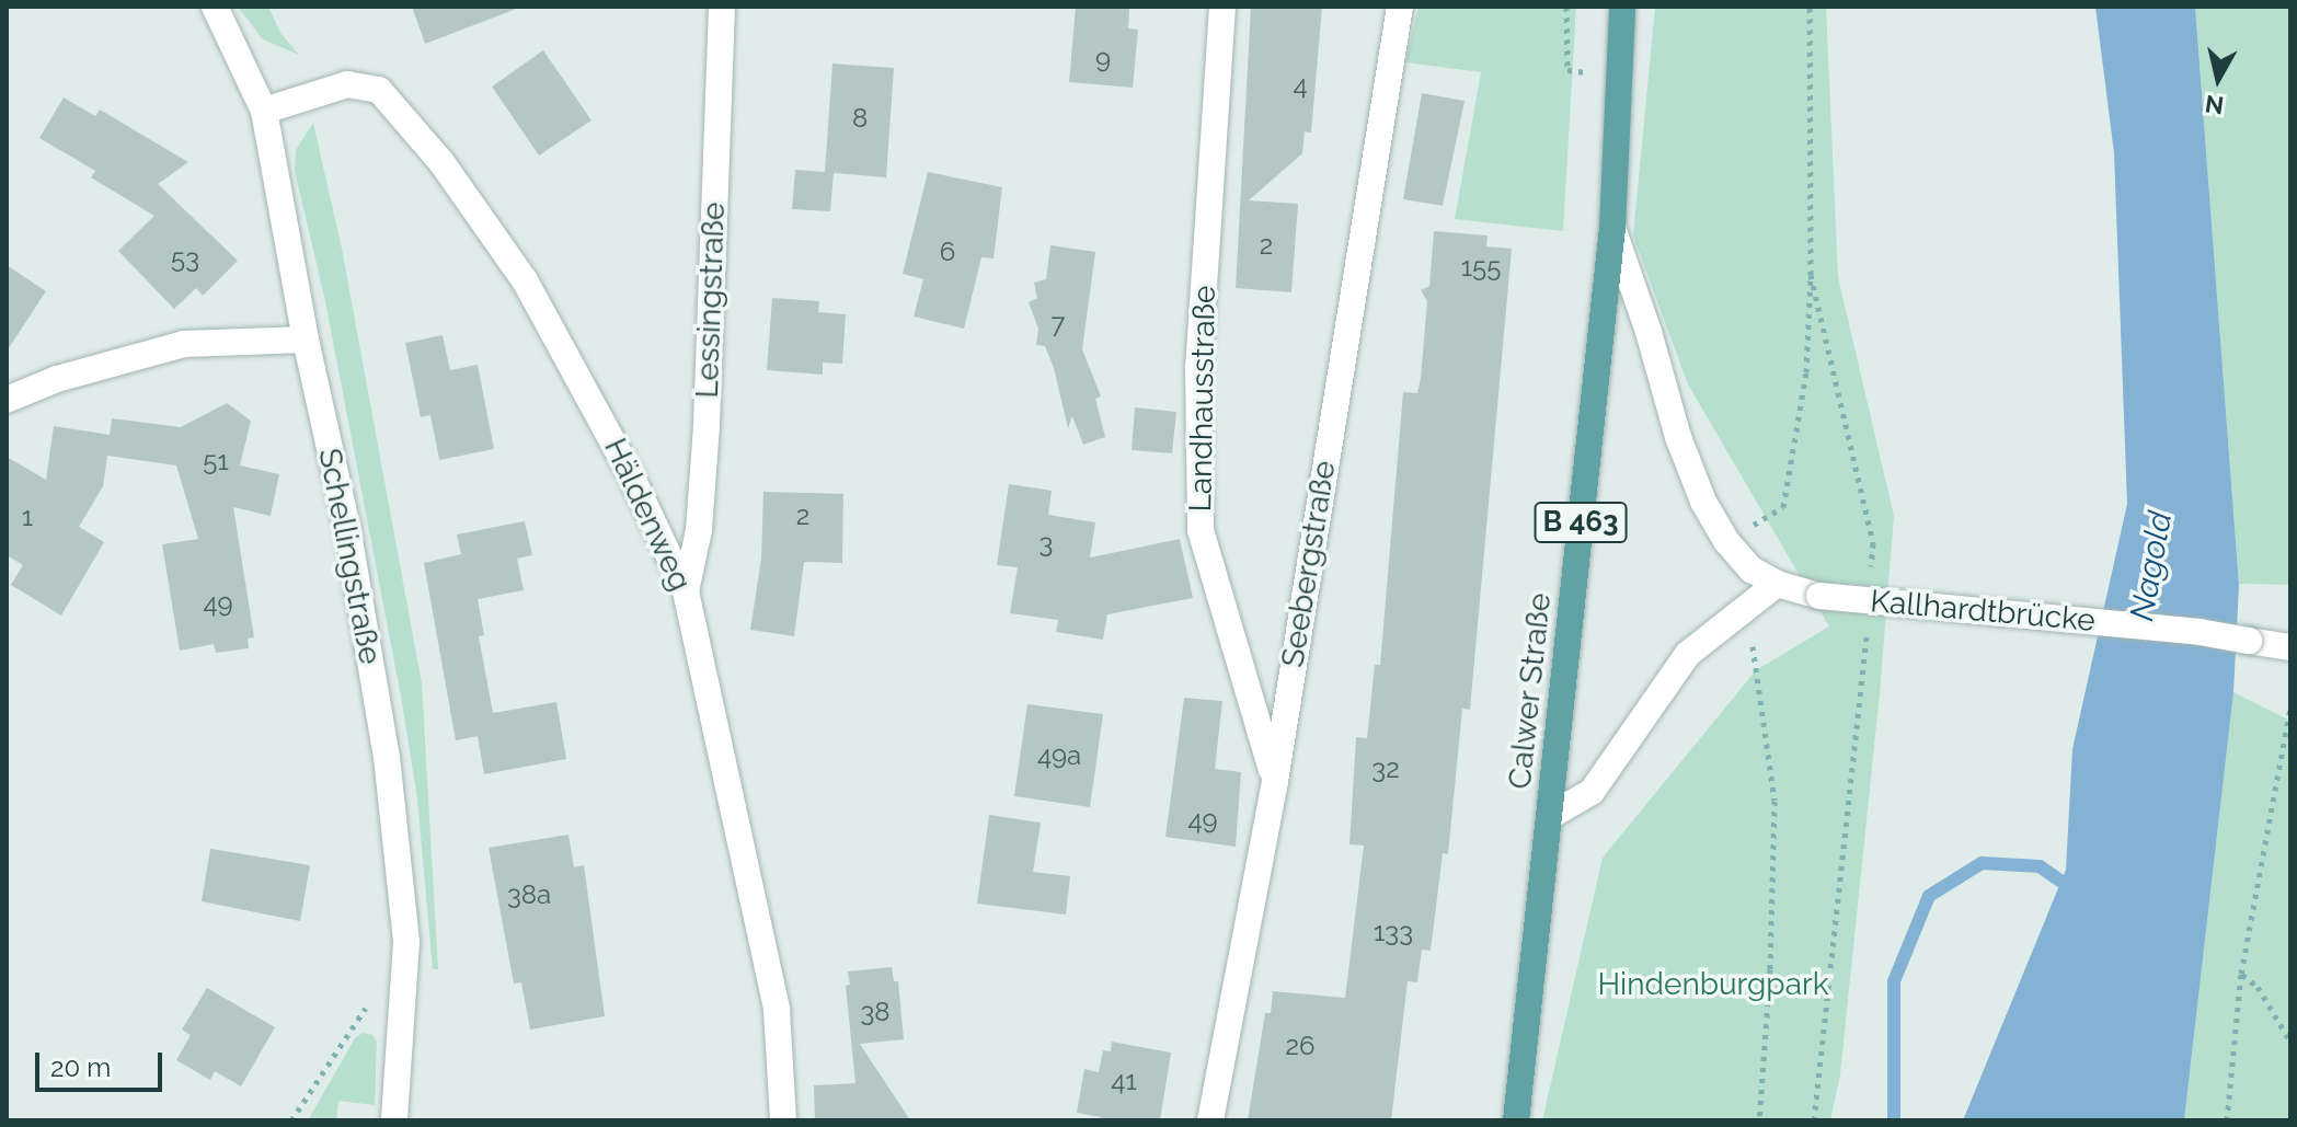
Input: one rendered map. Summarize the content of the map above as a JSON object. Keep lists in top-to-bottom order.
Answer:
{
  "streets": {
    "main road": ["B 463", "Calwer Straße"],
    "street": [
      "Lessingstraße",
      "Landhausstraße",
      "Häldenweg",
      "Schellingstraße",
      "Seebergstraße",
      "Kallhardtbrücke"
    ]
  },
  "crossings": [
    ["Lessingstraße", "Häldenweg"],
    ["Landhausstraße", "Seebergstraße"],
    ["Häldenweg", "Schellingstraße"]
  ],
  "water": ["Nagold"],
  "parks": ["Hindenburgpark"],
  "house_numbers": [
    "9",
    "4",
    "8",
    "2",
    "6",
    "53",
    "155",
    "7",
    "51",
    "2",
    "1",
    "3",
    "49",
    "49a",
    "32",
    "49",
    "38a",
    "133",
    "38",
    "26",
    "41"
  ],
  "scale_bar": "20 m",
  "north": "bottom"
}
